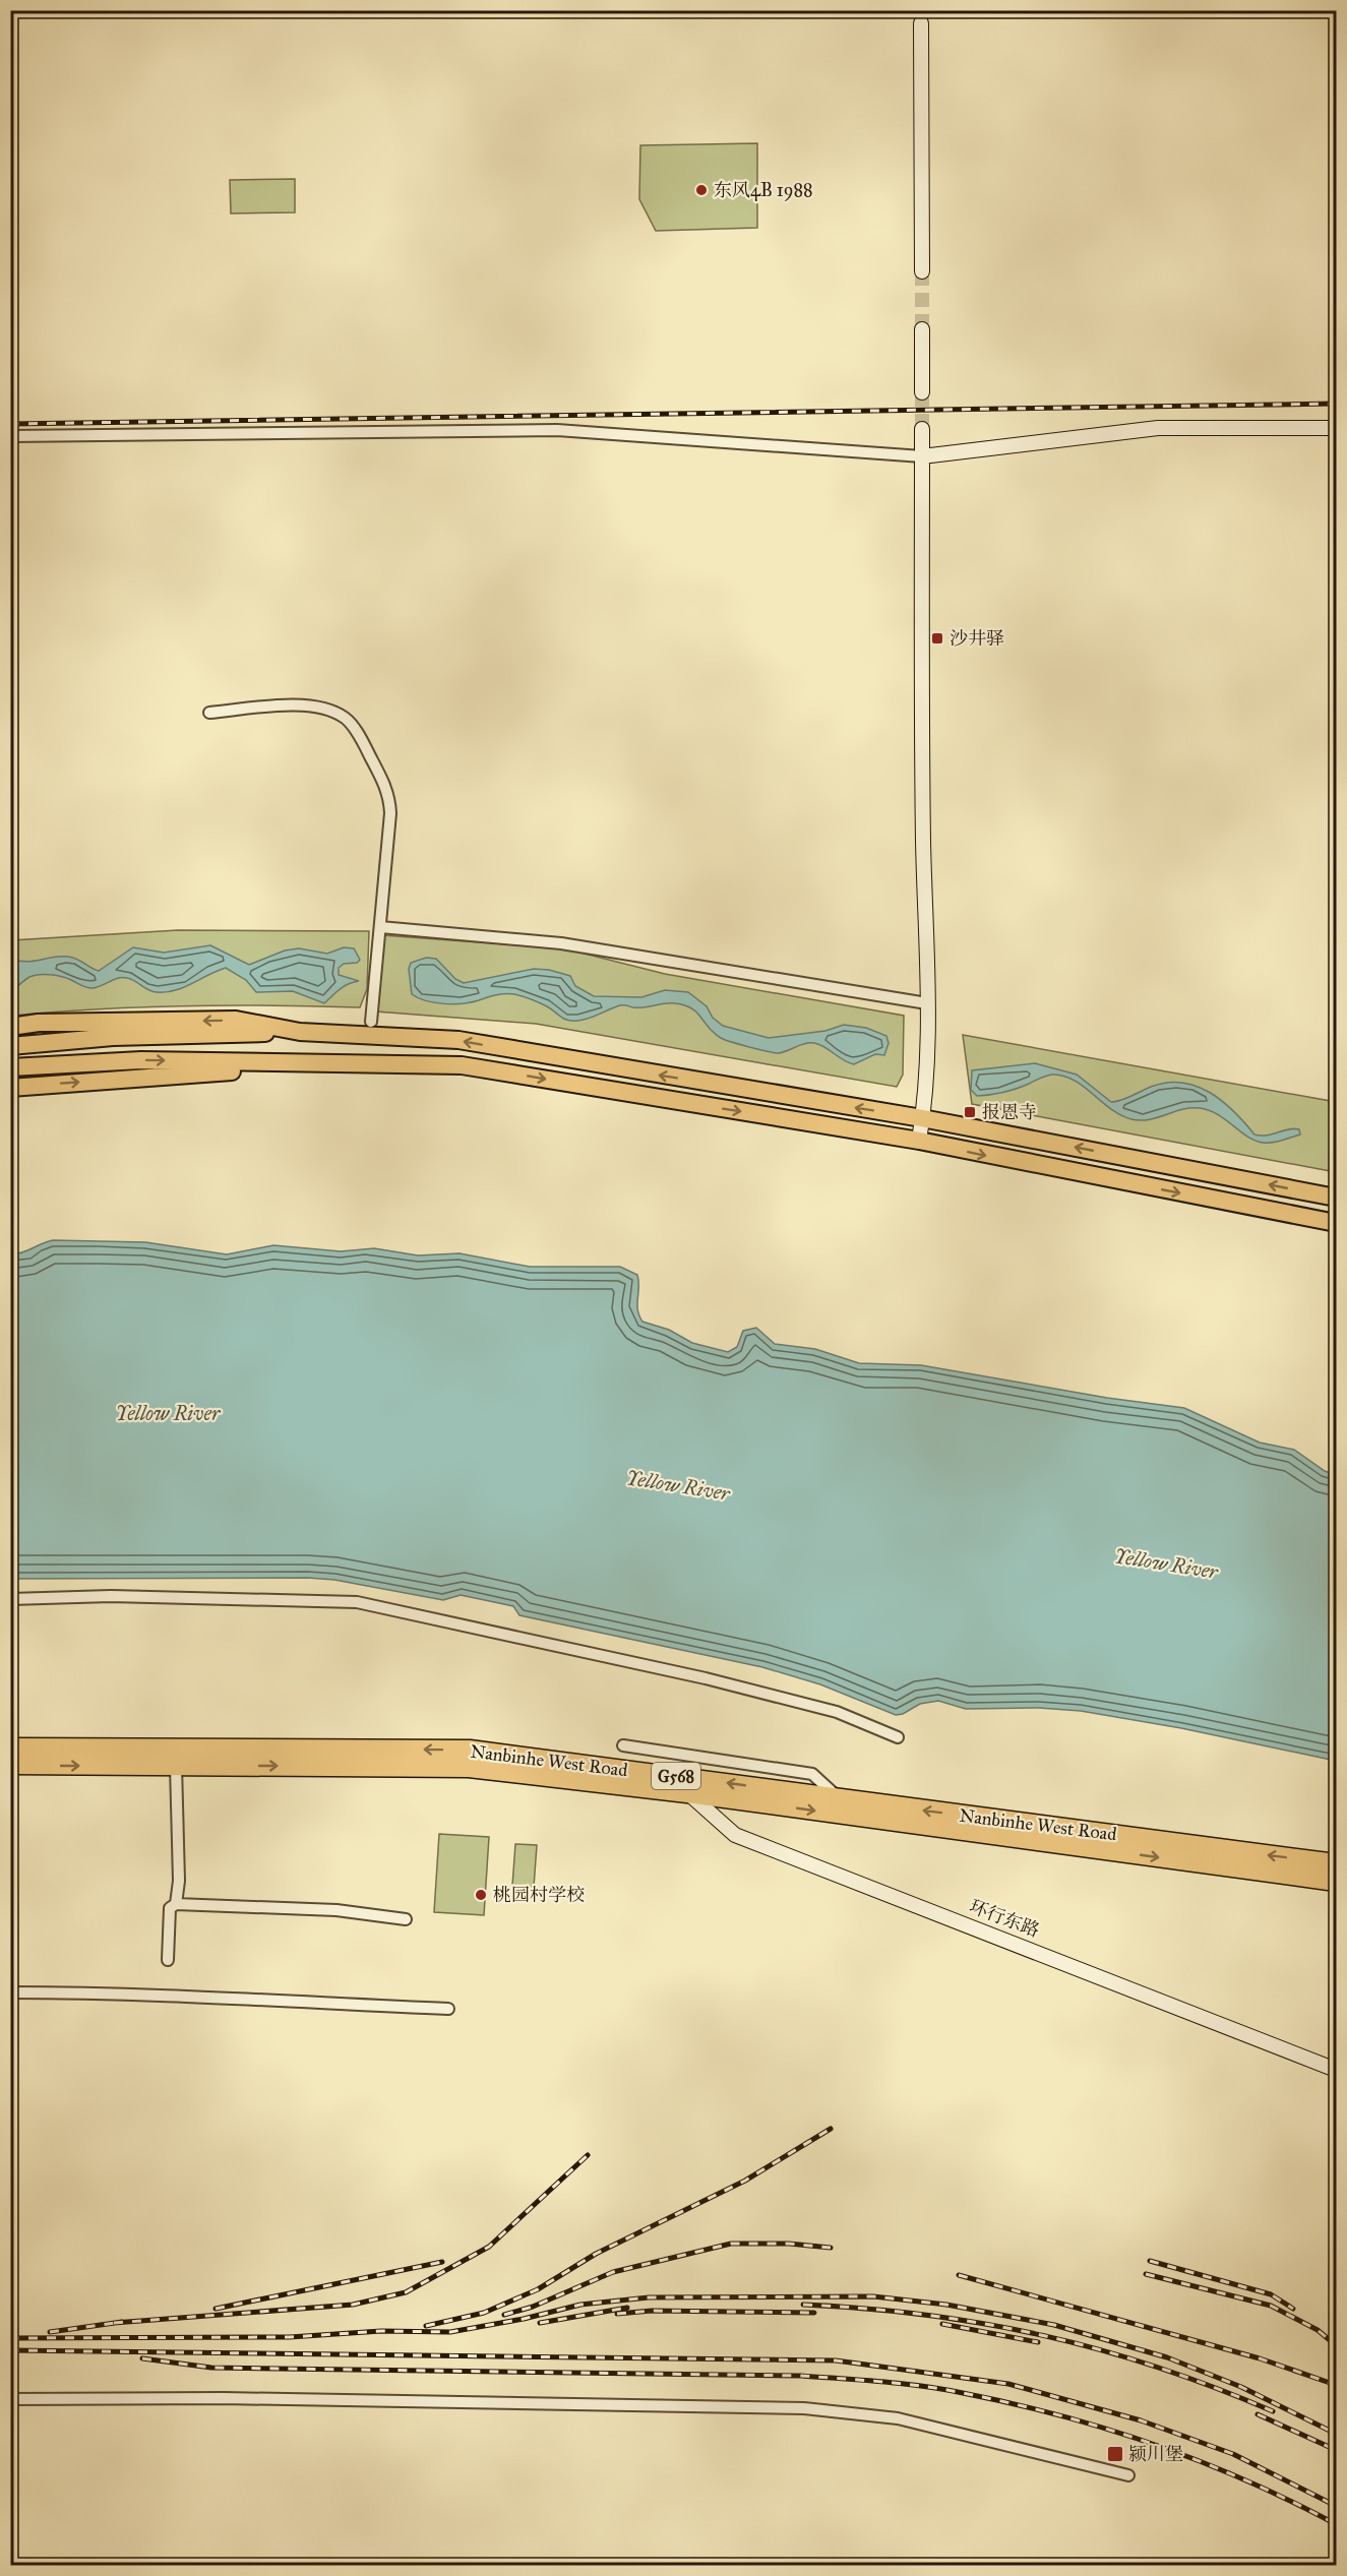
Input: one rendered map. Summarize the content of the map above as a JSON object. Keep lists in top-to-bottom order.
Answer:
{
  "streets": {
    "highway": ["Nanbinhe West Road", "G568"],
    "street": ["环行东路"]
  },
  "crossings": [
    ["Nanbinhe West Road", "环行东路"]
  ],
  "water": ["Yellow River"],
  "places": {
    "other": ["东风4B 1988", "桃园村学校"],
    "transit": ["沙井驿", "报恩寺", "颍川堡"]
  }
}
